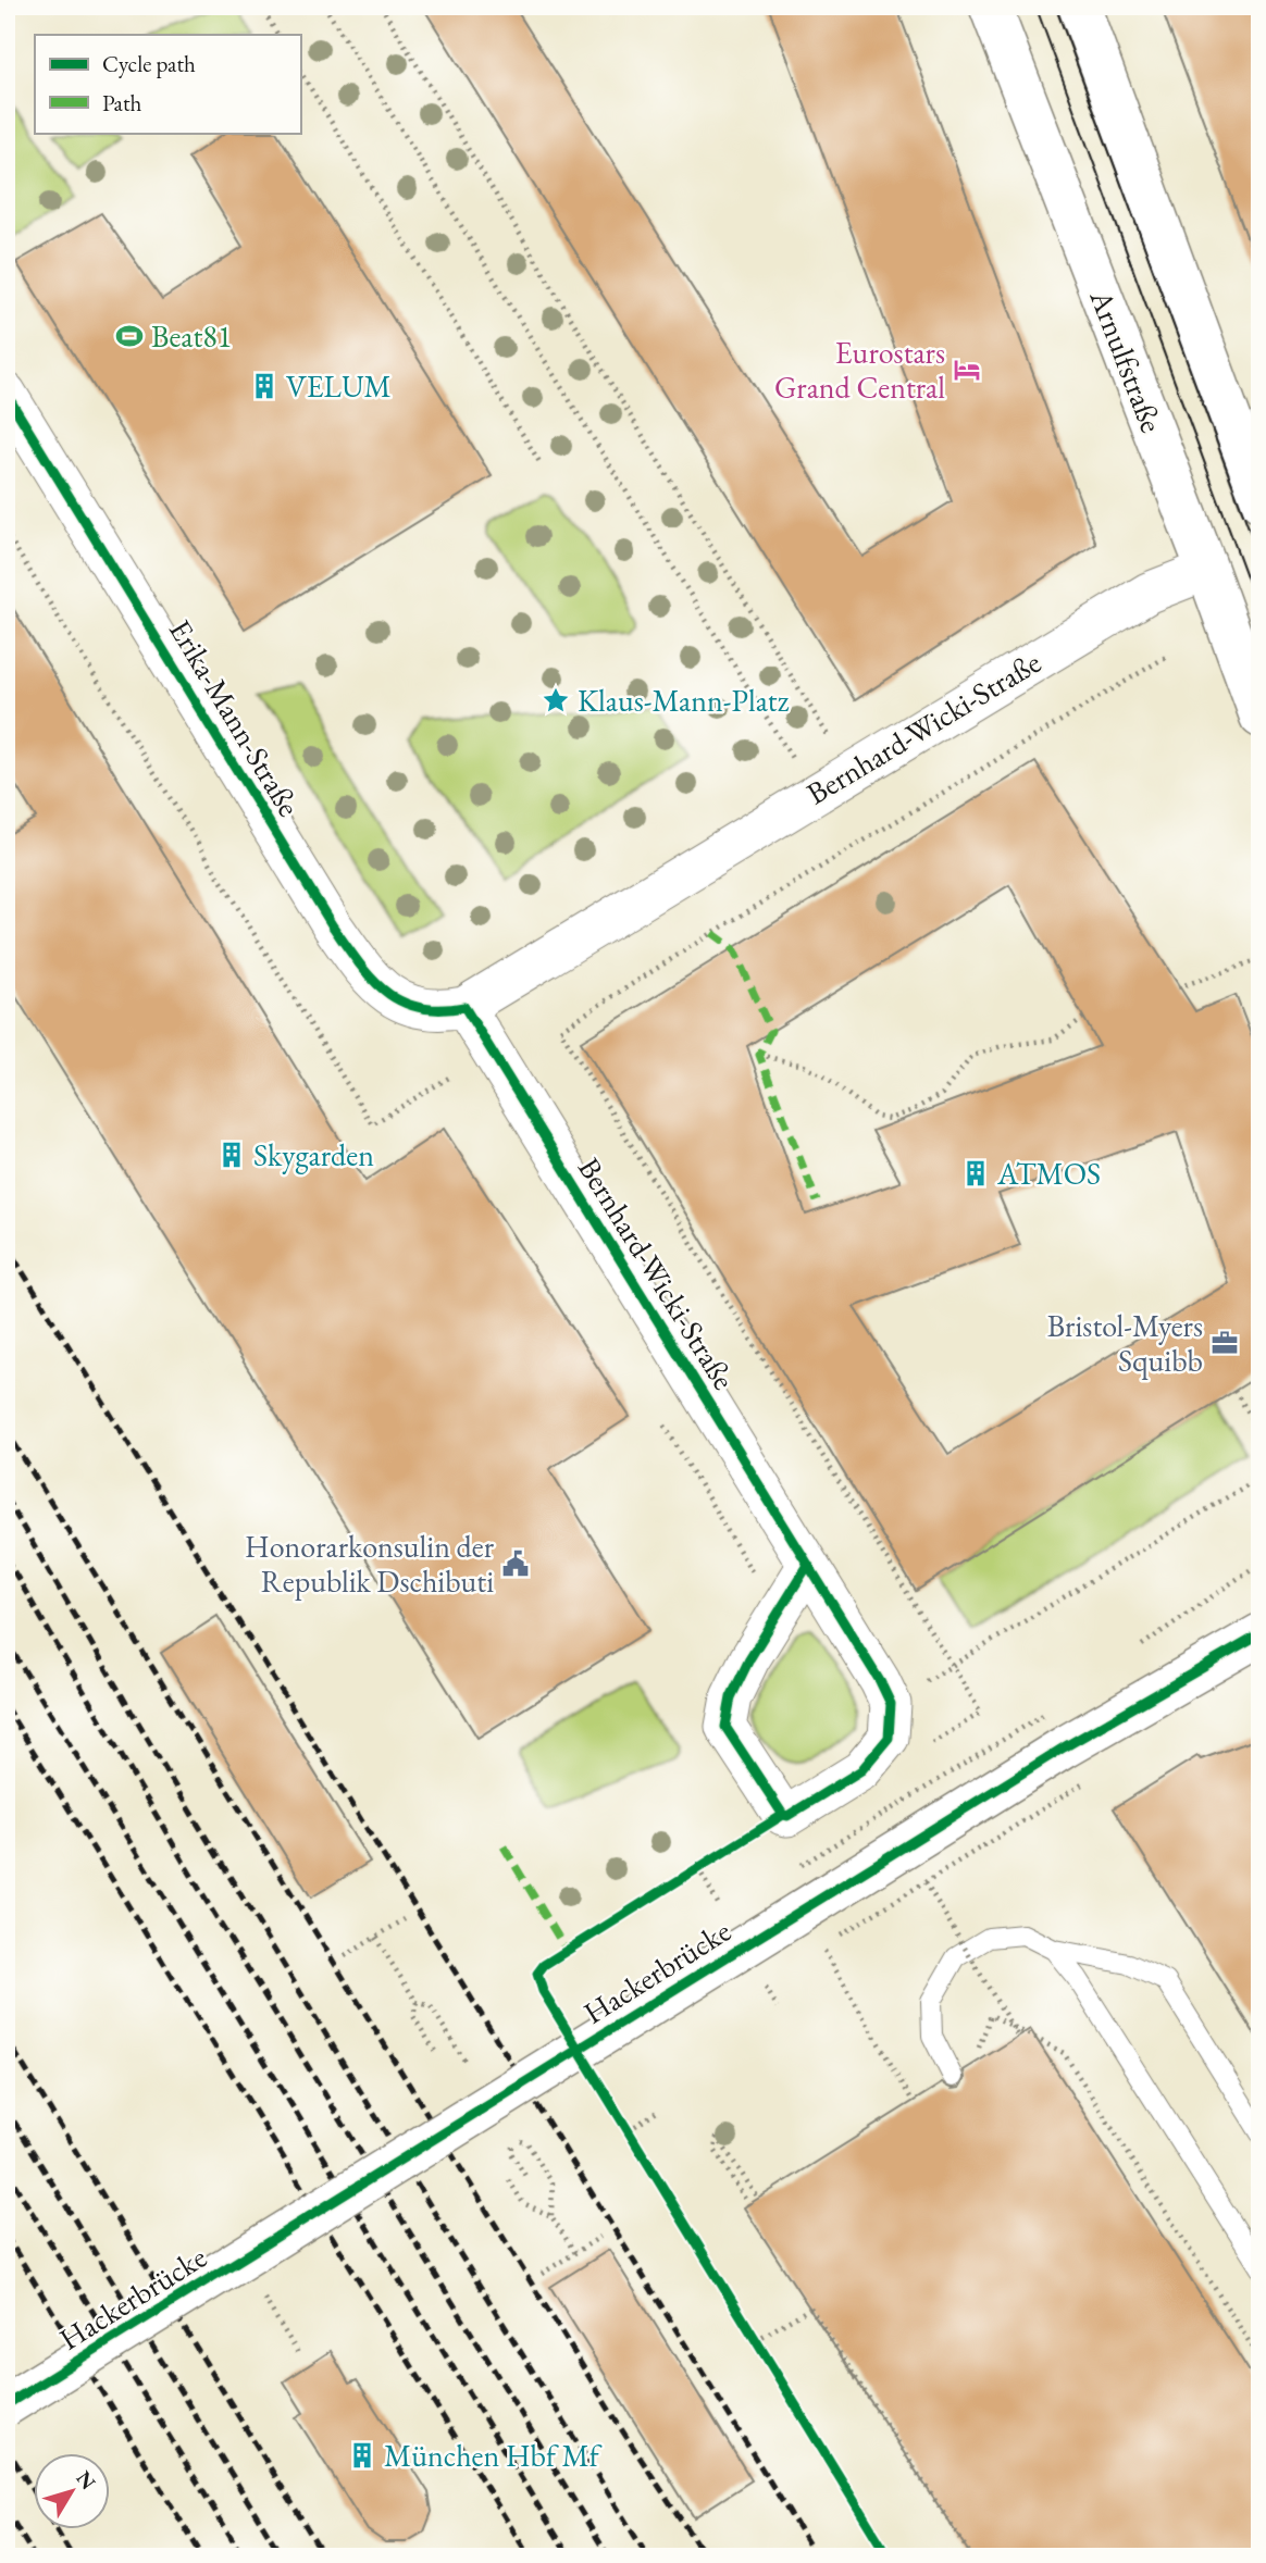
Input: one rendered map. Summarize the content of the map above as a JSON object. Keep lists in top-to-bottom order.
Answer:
{
  "streets": {
    "street": [
      "Arnulfstraße",
      "Erika-Mann-Straße",
      "Bernhard-Wicki-Straße",
      "Hackerbrücke"
    ]
  },
  "crossings": [
    ["Arnulfstraße", "Bernhard-Wicki-Straße"],
    ["Erika-Mann-Straße", "Bernhard-Wicki-Straße"]
  ],
  "places": {
    "sports": ["Beat81"],
    "hotel": ["Eurostars Grand Central"],
    "building": [
      "VELUM",
      "Skygarden",
      "ATMOS",
      "München Hbf Mf"
    ],
    "place": ["Klaus-Mann-Platz"],
    "office": ["Bristol-Myers Squibb"],
    "public building": ["Honorarkonsulin der Republik Dschibuti"]
  },
  "legend": ["Cycle path", "Path"],
  "north": "top right"
}
